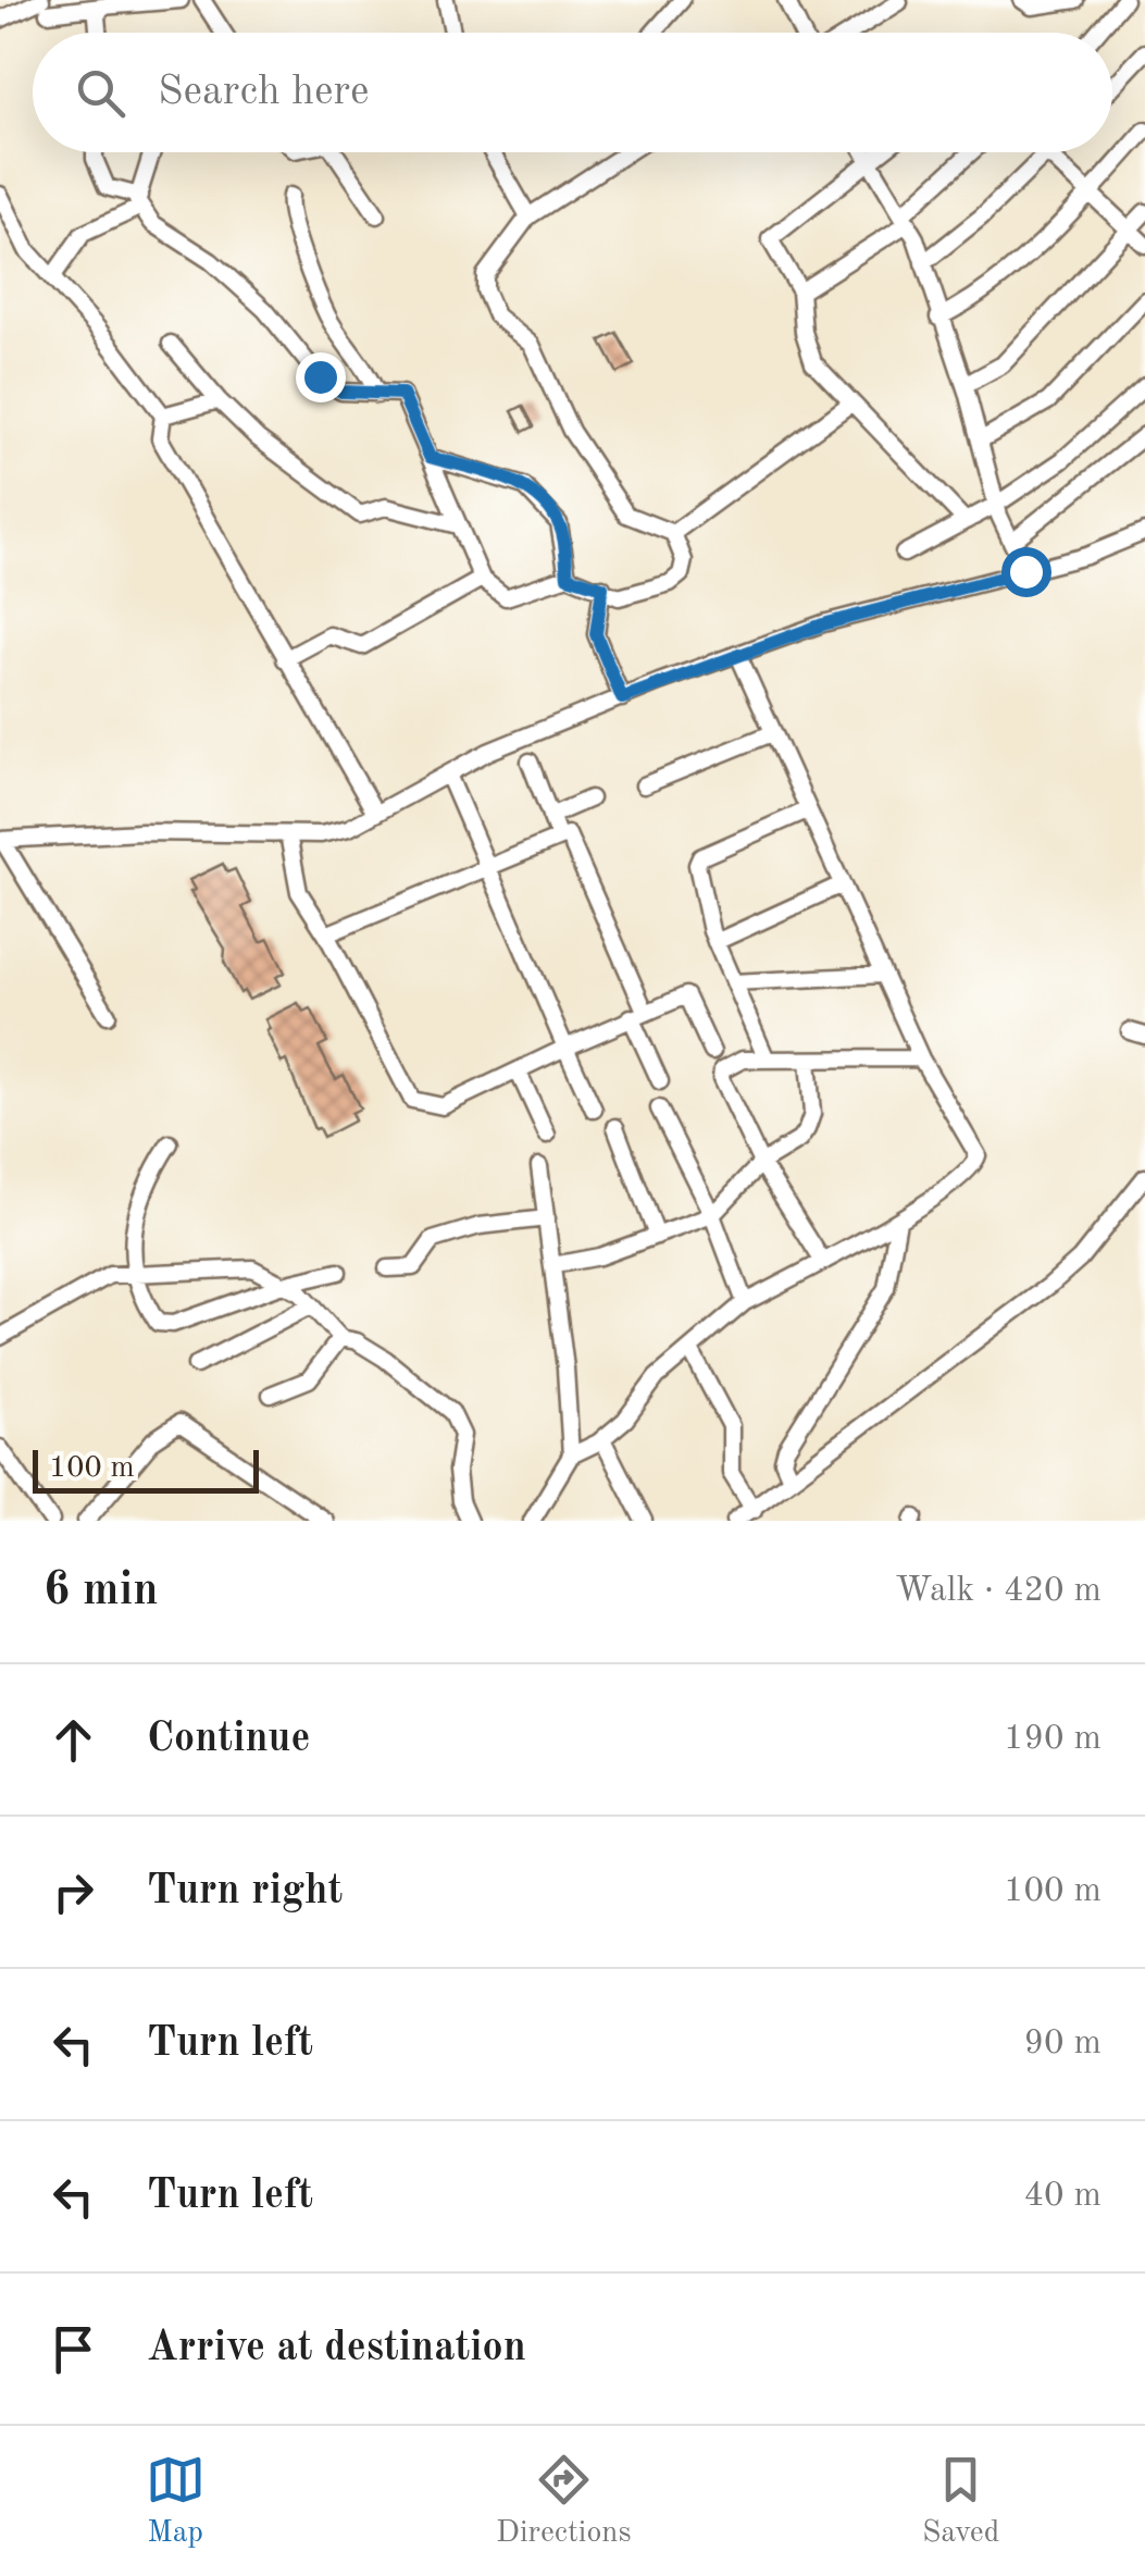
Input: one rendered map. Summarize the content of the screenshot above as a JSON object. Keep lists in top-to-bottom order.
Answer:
{
  "scale_bar": "100 m",
  "page": {
    "search": "Search here",
    "scale": "100 m",
    "heading": ["6 min", "Walk · 420 m"],
    "list": [
      ["Continue", "190 m"],
      ["Turn right", "100 m"],
      ["Turn left", "90 m"],
      ["Turn left", "40 m"],
      "Arrive at destination"
    ],
    "nav": ["Map", "Directions", "Saved"]
  }
}
